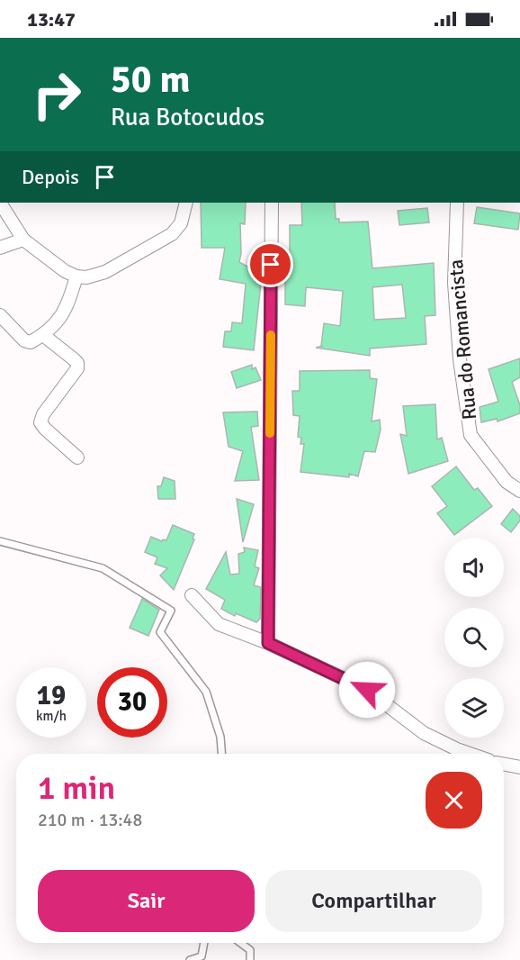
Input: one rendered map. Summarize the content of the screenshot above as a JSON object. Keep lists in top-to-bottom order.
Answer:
{
  "streets": {
    "street": ["Rua do Romancista"]
  },
  "page": {
    "status": "13:47",
    "turn": ["50 m", "Rua Botocudos"],
    "then": "Depois",
    "speed": "19 km/h",
    "limit": "30",
    "heading": ["1 min", "210 m · 13:48"],
    "buttons": ["Sair", "Compartilhar"]
  }
}
